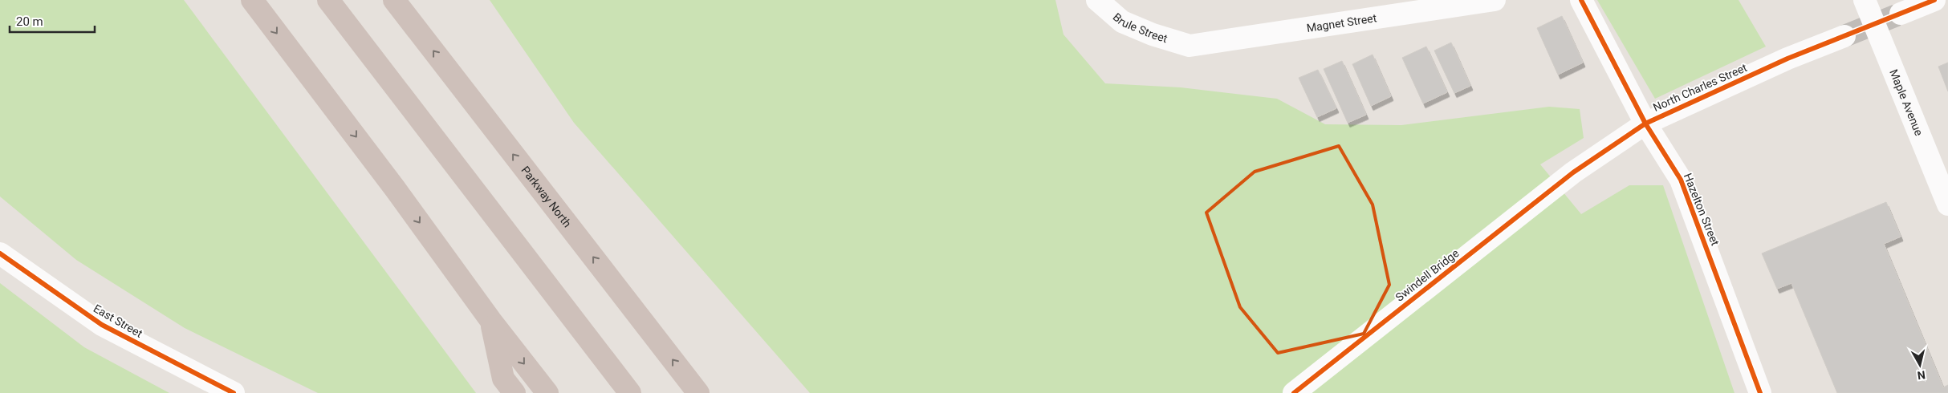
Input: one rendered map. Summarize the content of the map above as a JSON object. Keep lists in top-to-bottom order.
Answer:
{
  "streets": {
    "highway": ["Parkway North"],
    "street": [
      "Magnet Street",
      "Brule Street",
      "North Charles Street",
      "Maple Avenue",
      "Hazelton Street",
      "Swindell Bridge",
      "East Street"
    ]
  },
  "crossings": [
    ["Magnet Street", "Brule Street"],
    ["North Charles Street", "Hazelton Street"],
    ["North Charles Street", "Swindell Bridge"]
  ],
  "scale_bar": "20 m",
  "north": "bottom"
}
